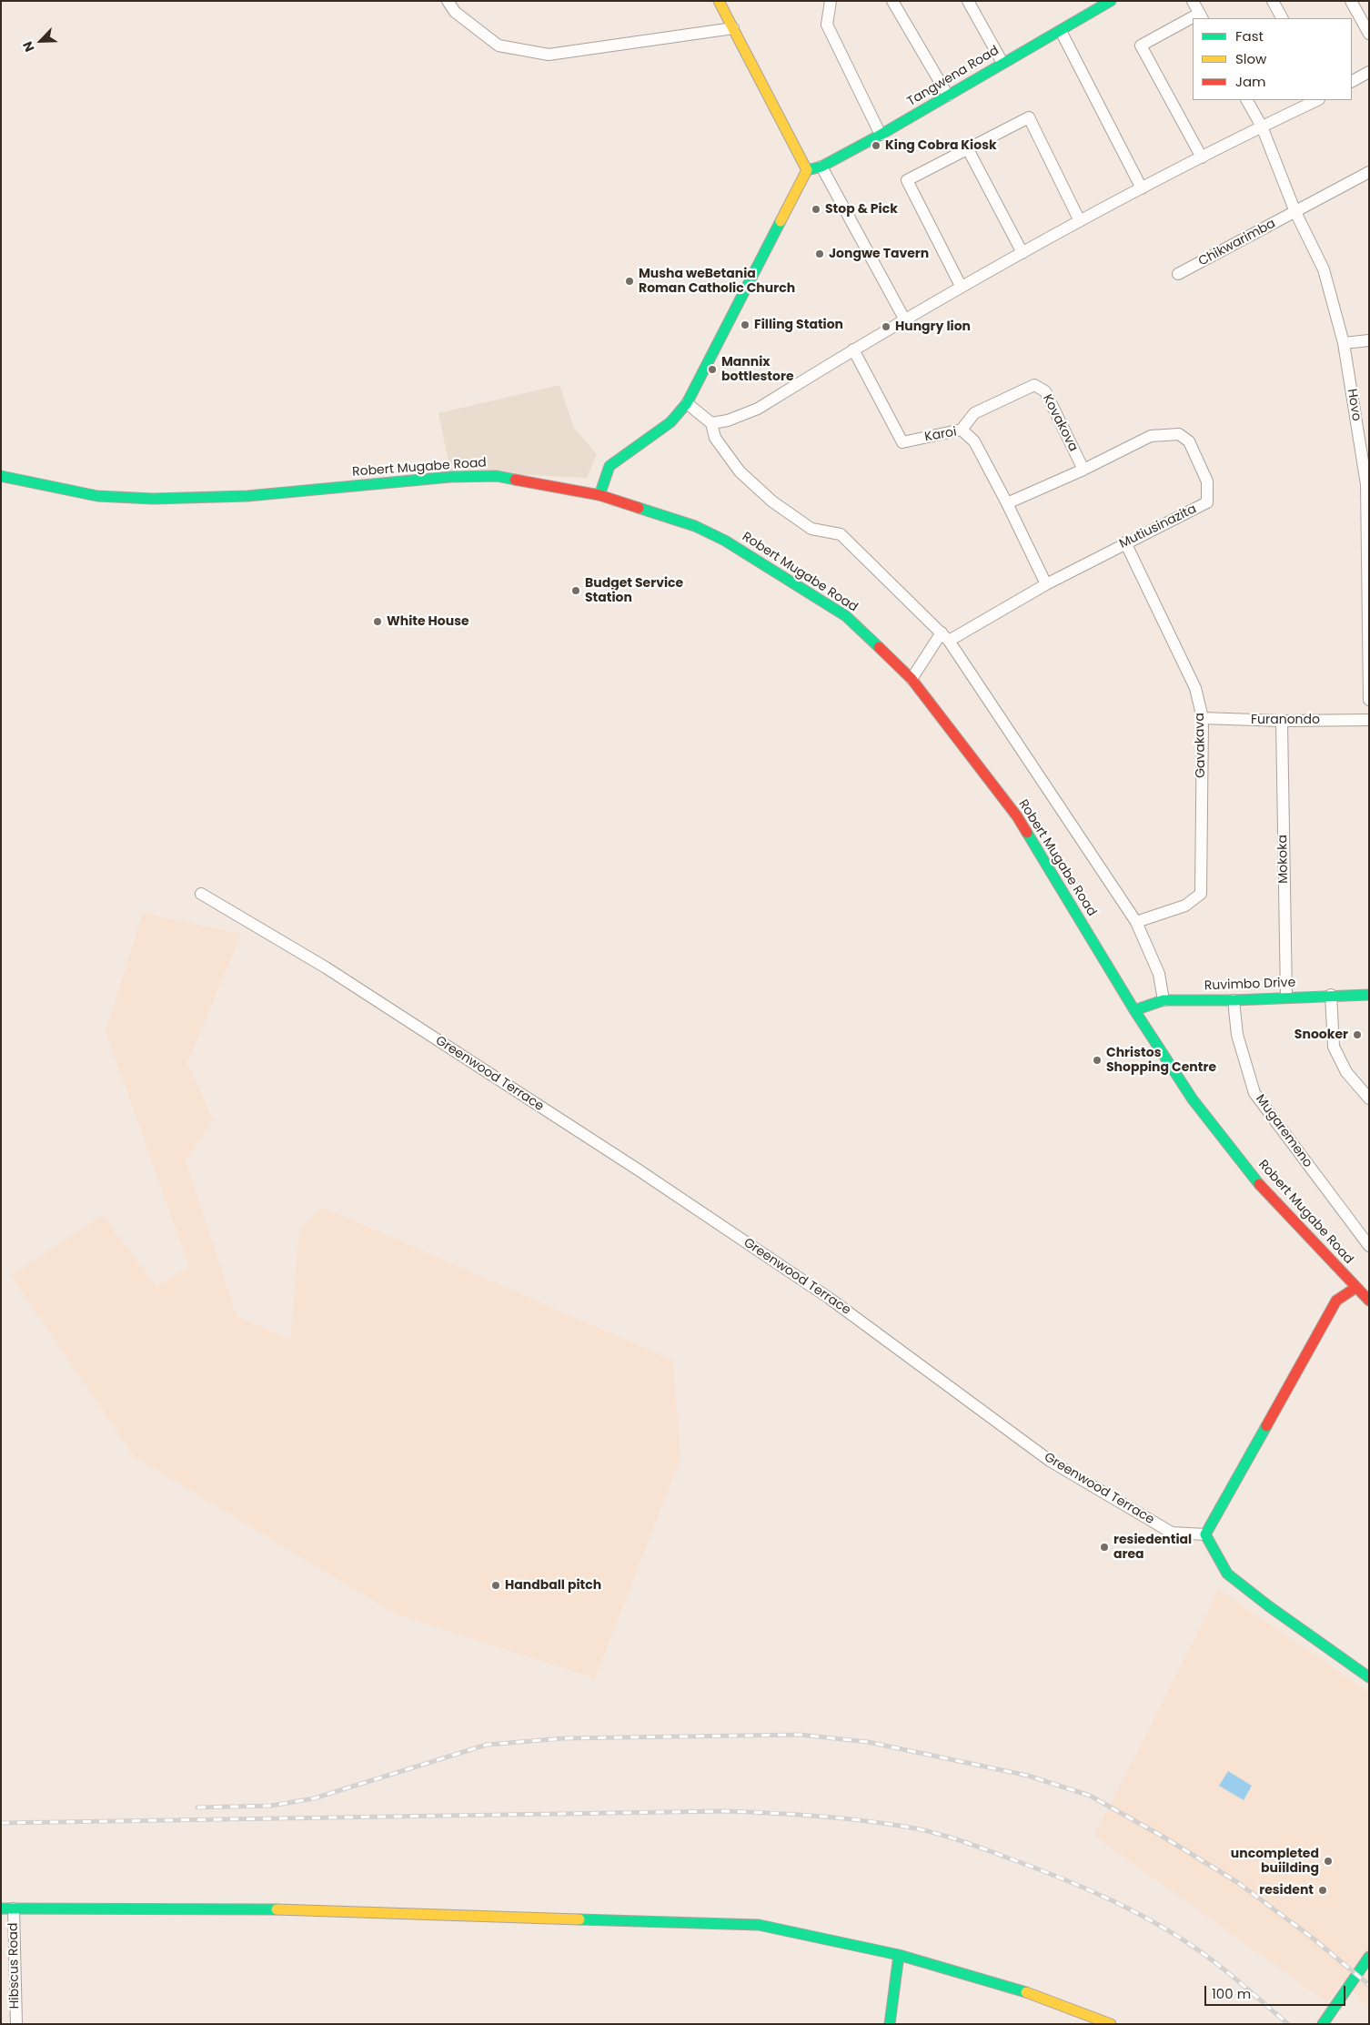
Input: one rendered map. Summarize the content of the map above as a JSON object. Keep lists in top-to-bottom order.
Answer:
{
  "streets": {
    "street": [
      "Tangwena Road",
      "Chikwarimba",
      "Hovo",
      "Kovakova",
      "Karoi",
      "Robert Mugabe Road",
      "Mutiusinazita",
      "Furanondo",
      "Gavakava",
      "Mokoka",
      "Ruvimbo Drive",
      "Greenwood Terrace",
      "Mugaremeno",
      "Hibscus Road"
    ]
  },
  "crossings": [
    ["Chikwarimba", "Hovo"],
    ["Kovakova", "Karoi"],
    ["Kovakova", "Mutiusinazita"],
    ["Karoi", "Mutiusinazita"],
    ["Robert Mugabe Road", "Ruvimbo Drive"],
    ["Mutiusinazita", "Gavakava"],
    ["Furanondo", "Gavakava"],
    ["Furanondo", "Mokoka"],
    ["Mokoka", "Ruvimbo Drive"],
    ["Ruvimbo Drive", "Mugaremeno"]
  ],
  "places": [
    "King Cobra Kiosk",
    "Stop & Pick",
    "Jongwe Tavern",
    "Musha weBetania Roman Catholic Church",
    "Filling Station",
    "Hungry lion",
    "Mannix bottlestore",
    "Budget Service Station",
    "White House",
    "Snooker",
    "Christos Shopping Centre",
    "resiedential area",
    "Handball pitch",
    "uncompleted buiilding",
    "resident"
  ],
  "legend": ["Fast", "Slow", "Jam"],
  "scale_bar": "100 m",
  "north": "bottom left"
}
